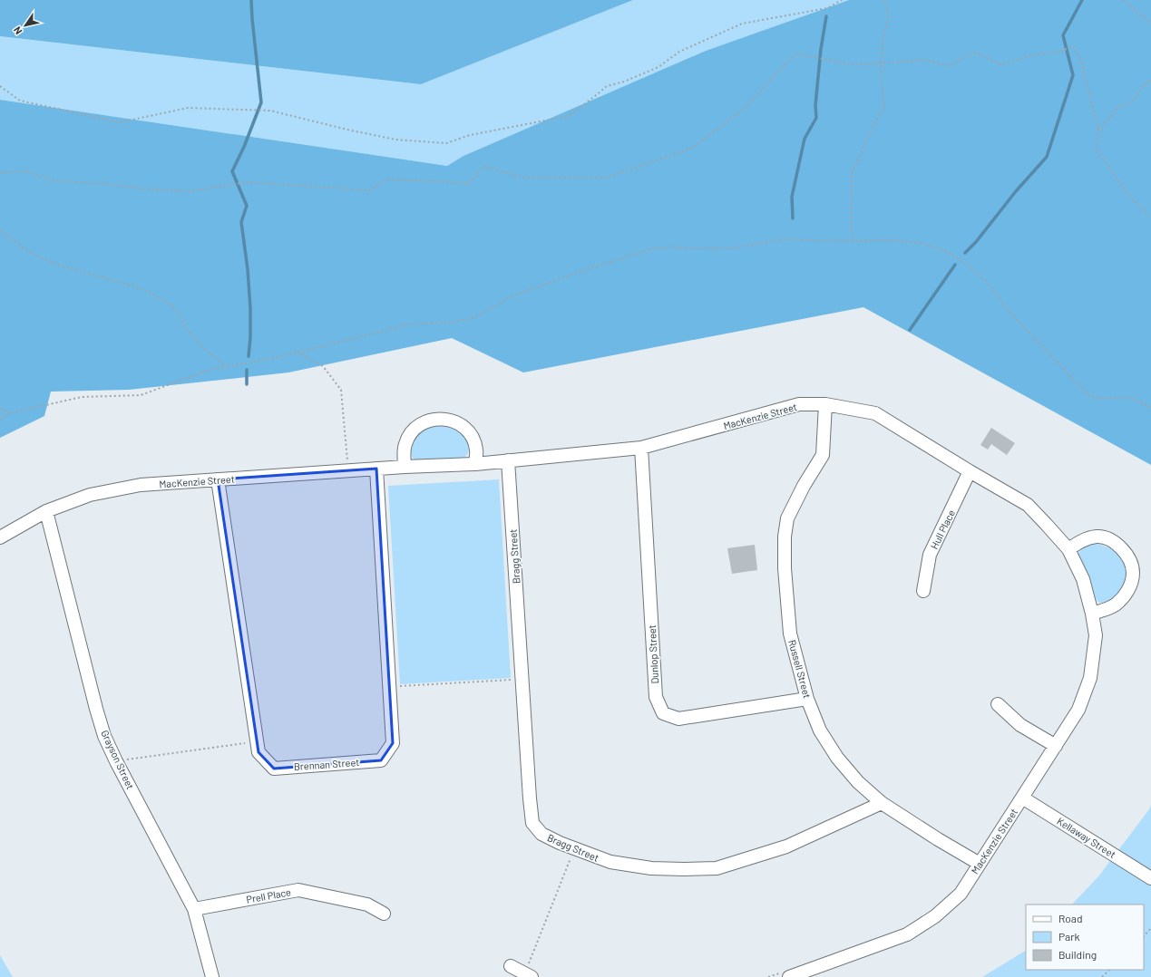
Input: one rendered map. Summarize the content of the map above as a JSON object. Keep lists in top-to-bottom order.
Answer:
{
  "streets": {
    "street": [
      "MacKenzie Street",
      "Hull Place",
      "Bragg Street",
      "Dunlop Street",
      "Russell Street",
      "Grayson Street",
      "Brennan Street",
      "Kellaway Street",
      "Prell Place"
    ]
  },
  "crossings": [
    ["MacKenzie Street", "Hull Place"],
    ["MacKenzie Street", "Bragg Street"],
    ["MacKenzie Street", "Dunlop Street"],
    ["MacKenzie Street", "Russell Street"],
    ["MacKenzie Street", "Grayson Street"],
    ["MacKenzie Street", "Brennan Street"],
    ["MacKenzie Street", "Kellaway Street"],
    ["Bragg Street", "Russell Street"],
    ["Dunlop Street", "Russell Street"],
    ["Grayson Street", "Prell Place"]
  ],
  "legend": ["Road", "Park", "Building"],
  "north": "bottom left"
}
